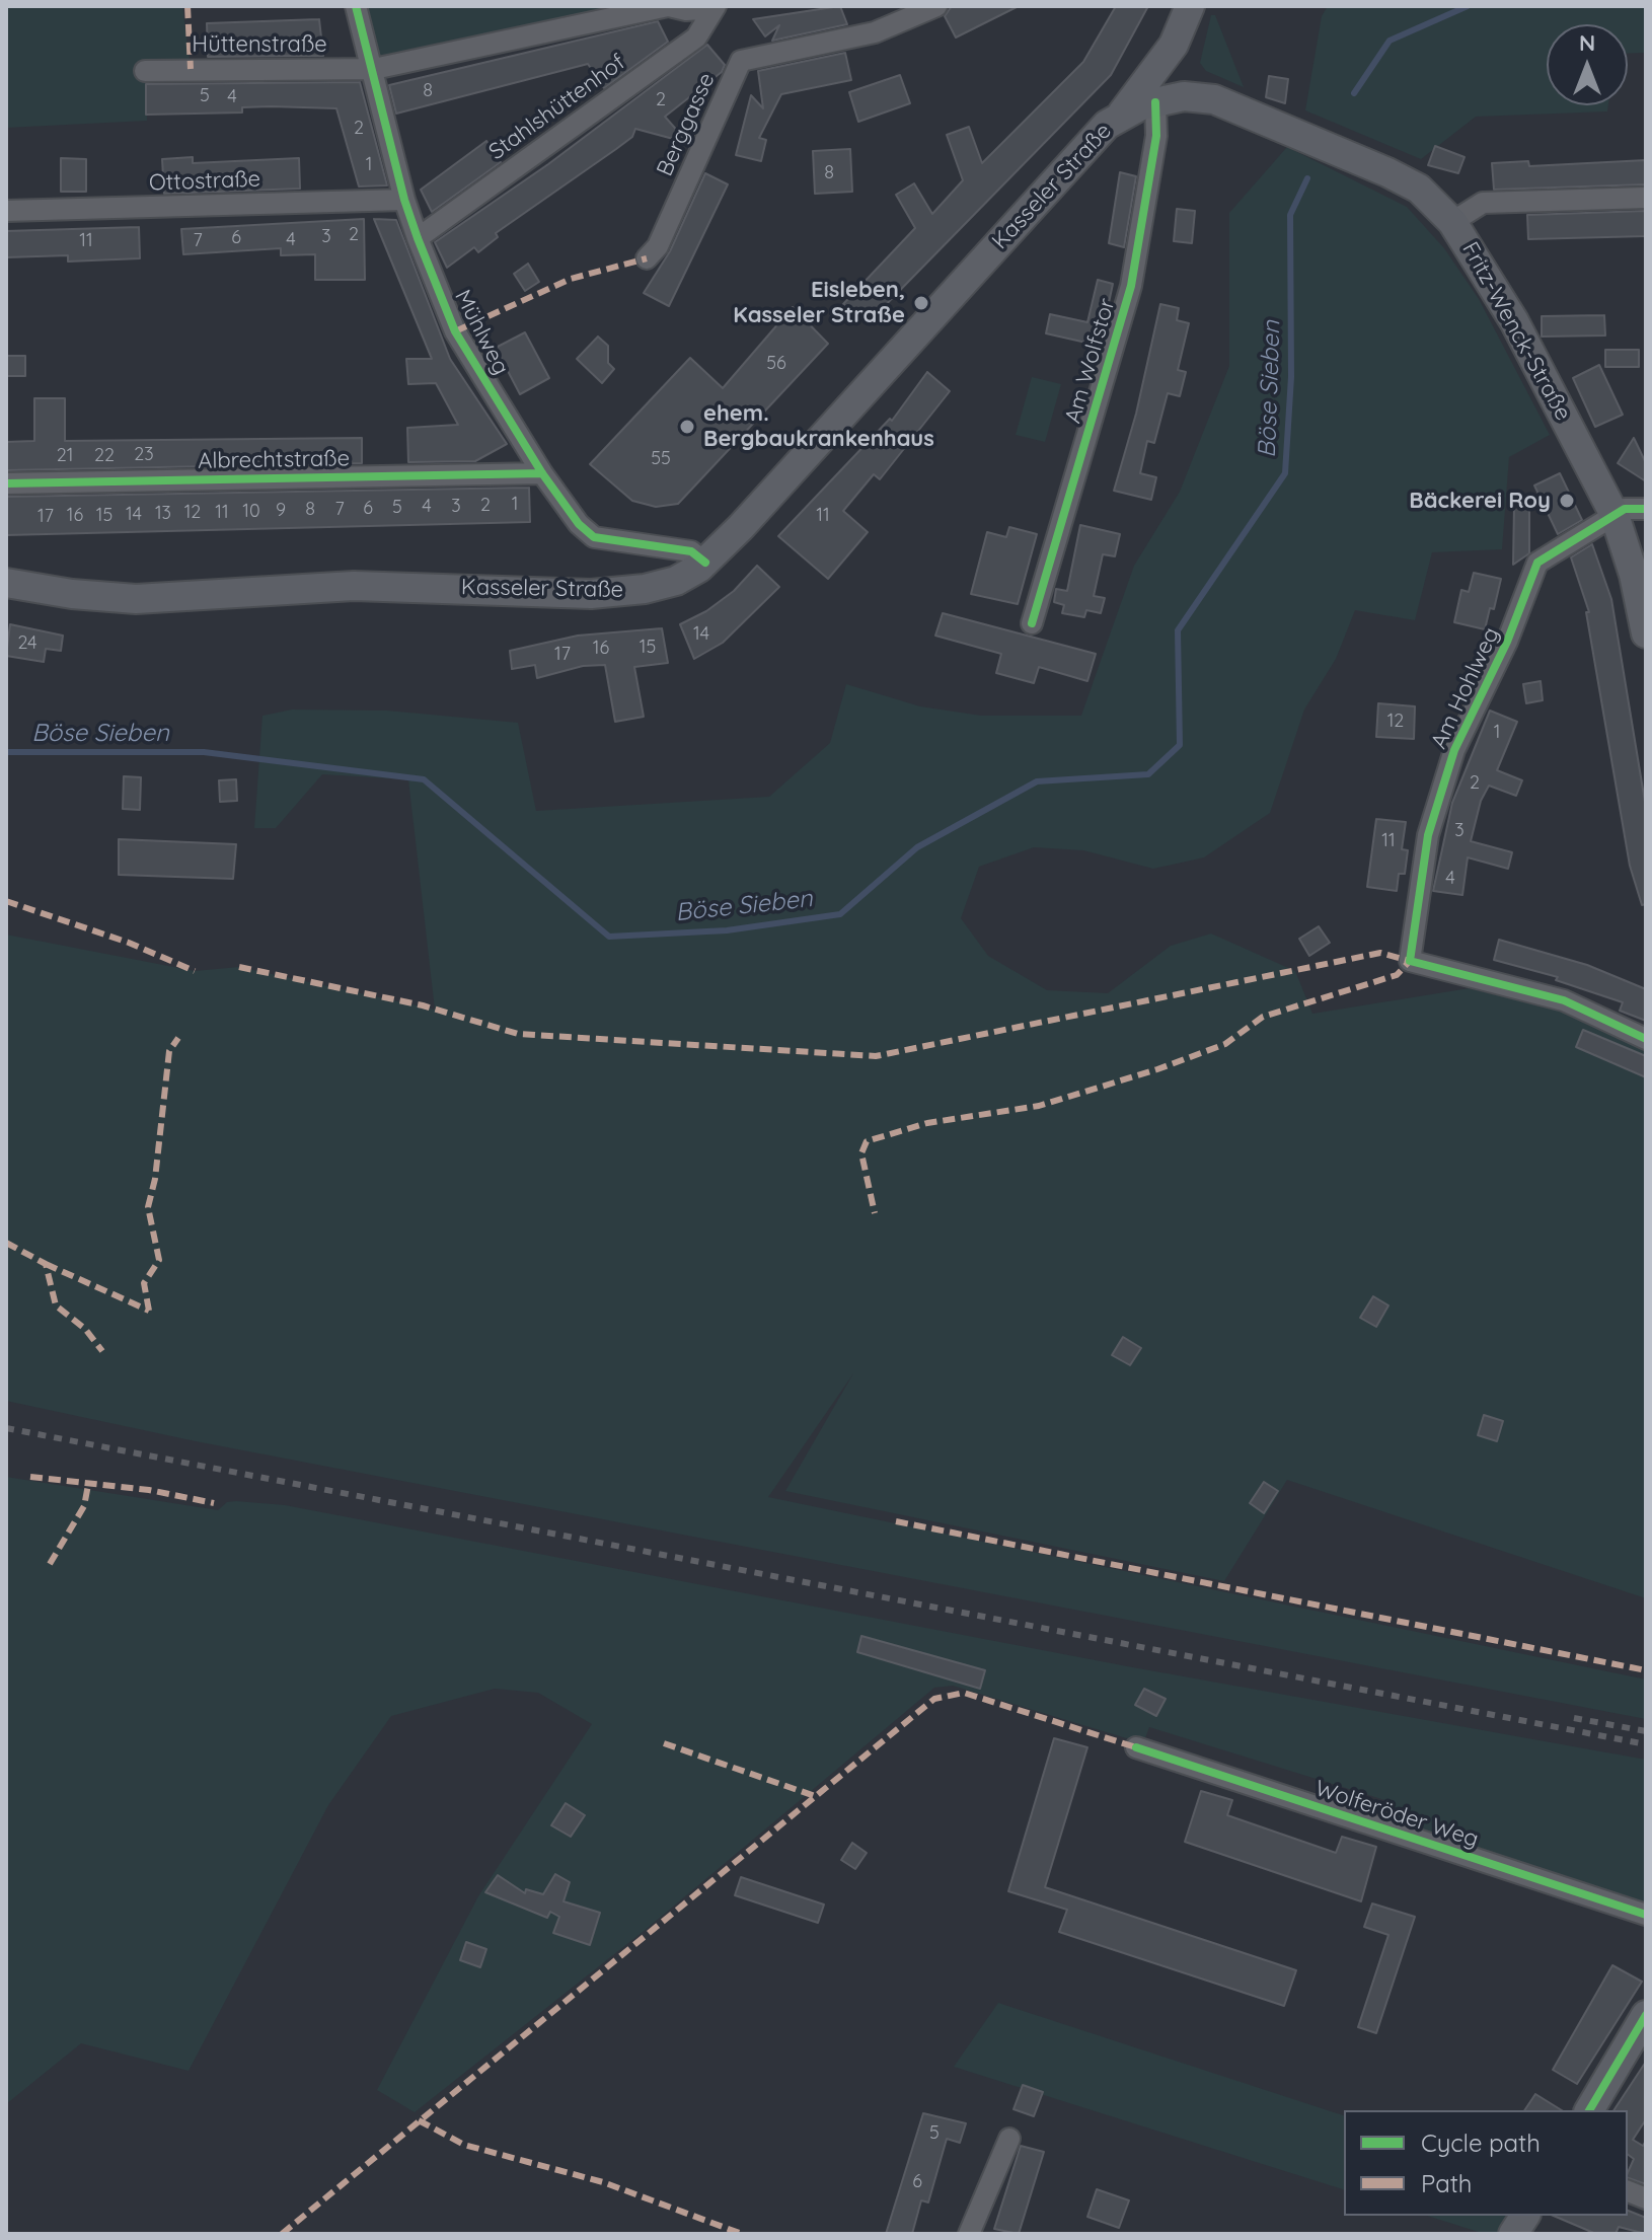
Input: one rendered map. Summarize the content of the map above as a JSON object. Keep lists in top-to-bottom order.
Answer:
{
  "streets": {
    "main road": ["Kasseler Straße", "Fritz-Wenck-Straße"],
    "street": [
      "Hüttenstraße",
      "Stahlshüttenhof",
      "Berggasse",
      "Ottostraße",
      "Mühlweg",
      "Am Wolfstor",
      "Albrechtstraße",
      "Am Hohlweg",
      "Wolferöder Weg"
    ]
  },
  "crossings": [
    ["Hüttenstraße", "Stahlshüttenhof"],
    ["Hüttenstraße", "Mühlweg"],
    ["Stahlshüttenhof", "Mühlweg"],
    ["Ottostraße", "Mühlweg"],
    ["Kasseler Straße", "Fritz-Wenck-Straße"],
    ["Kasseler Straße", "Mühlweg"],
    ["Kasseler Straße", "Am Wolfstor"],
    ["Fritz-Wenck-Straße", "Am Hohlweg"],
    ["Mühlweg", "Albrechtstraße"]
  ],
  "water": ["Böse Sieben"],
  "places": ["Eisleben, Kasseler Straße", "ehem. Bergbaukrankenhaus", "Bäckerei Roy"],
  "house_numbers": [
    "8",
    "5",
    "4",
    "2",
    "2",
    "1",
    "8",
    "2",
    "3",
    "6",
    "4",
    "11",
    "7",
    "56",
    "23",
    "21",
    "22",
    "55",
    "1",
    "2",
    "4",
    "3",
    "5",
    "6",
    "8",
    "7",
    "9",
    "10",
    "12",
    "11",
    "13",
    "14",
    "16",
    "15",
    "11",
    "17",
    "14",
    "24",
    "15",
    "16",
    "17",
    "12",
    "1",
    "2",
    "3",
    "11",
    "4",
    "5",
    "6"
  ],
  "legend": ["Cycle path", "Path"],
  "north": "top"
}
